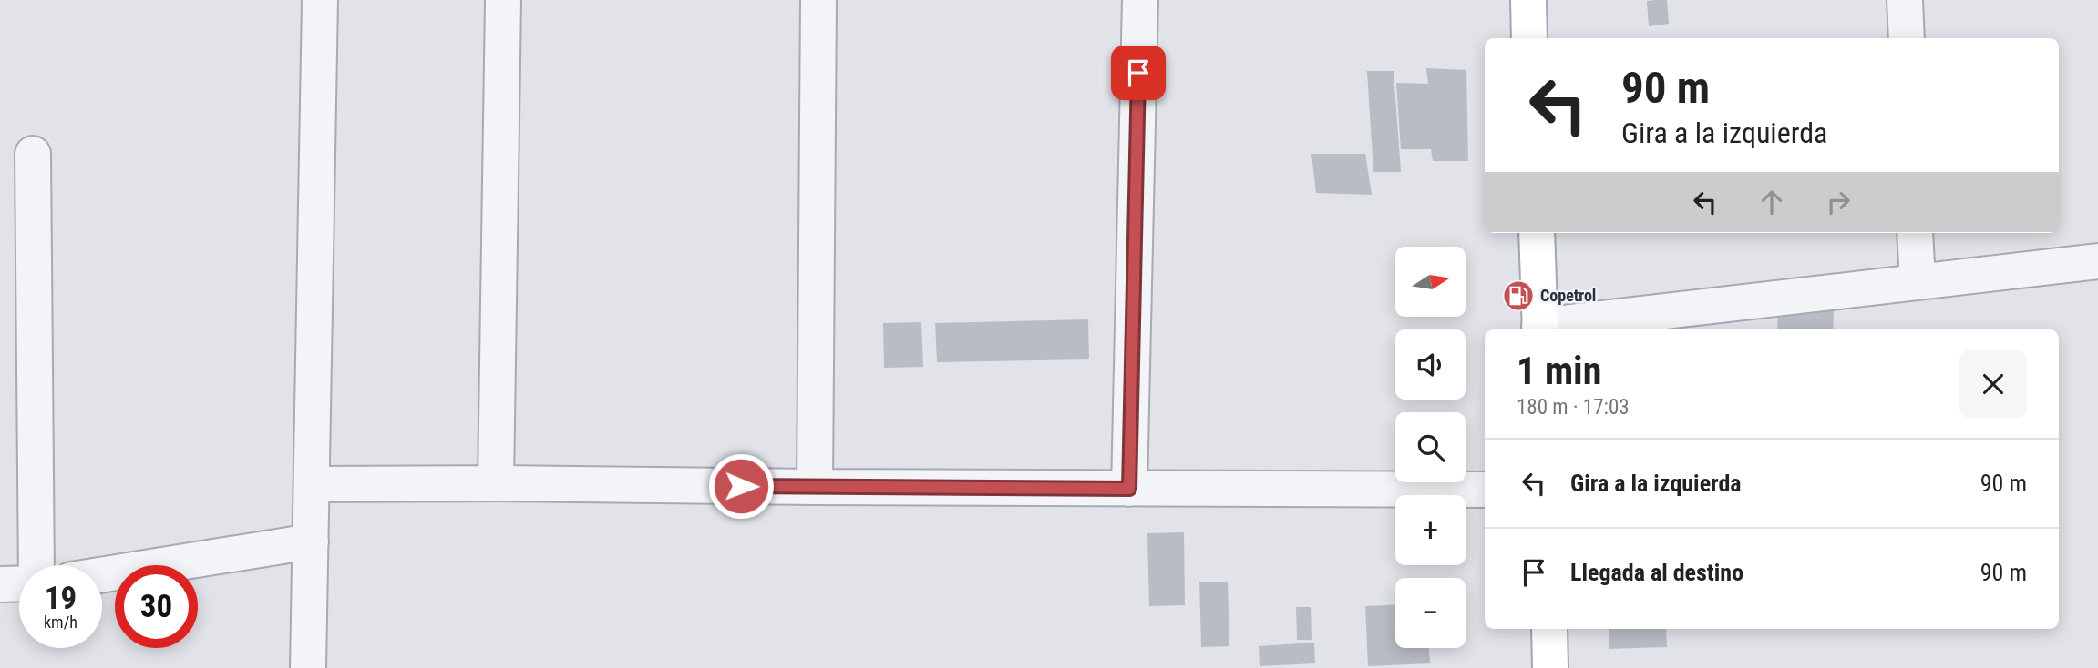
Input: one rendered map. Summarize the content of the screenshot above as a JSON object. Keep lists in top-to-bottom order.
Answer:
{
  "places": {
    "fuel station": ["Copetrol"]
  },
  "north": "right",
  "page": {
    "turn": ["90 m", "Gira a la izquierda"],
    "map_buttons": ["+", "−"],
    "heading": ["1 min", "180 m · 17:03"],
    "list": [
      {
        "name": "Gira a la izquierda",
        "value": "90 m"
      },
      {
        "name": "Llegada al destino",
        "value": "90 m"
      }
    ],
    "speed": "19 km/h",
    "limit": "30"
  }
}
